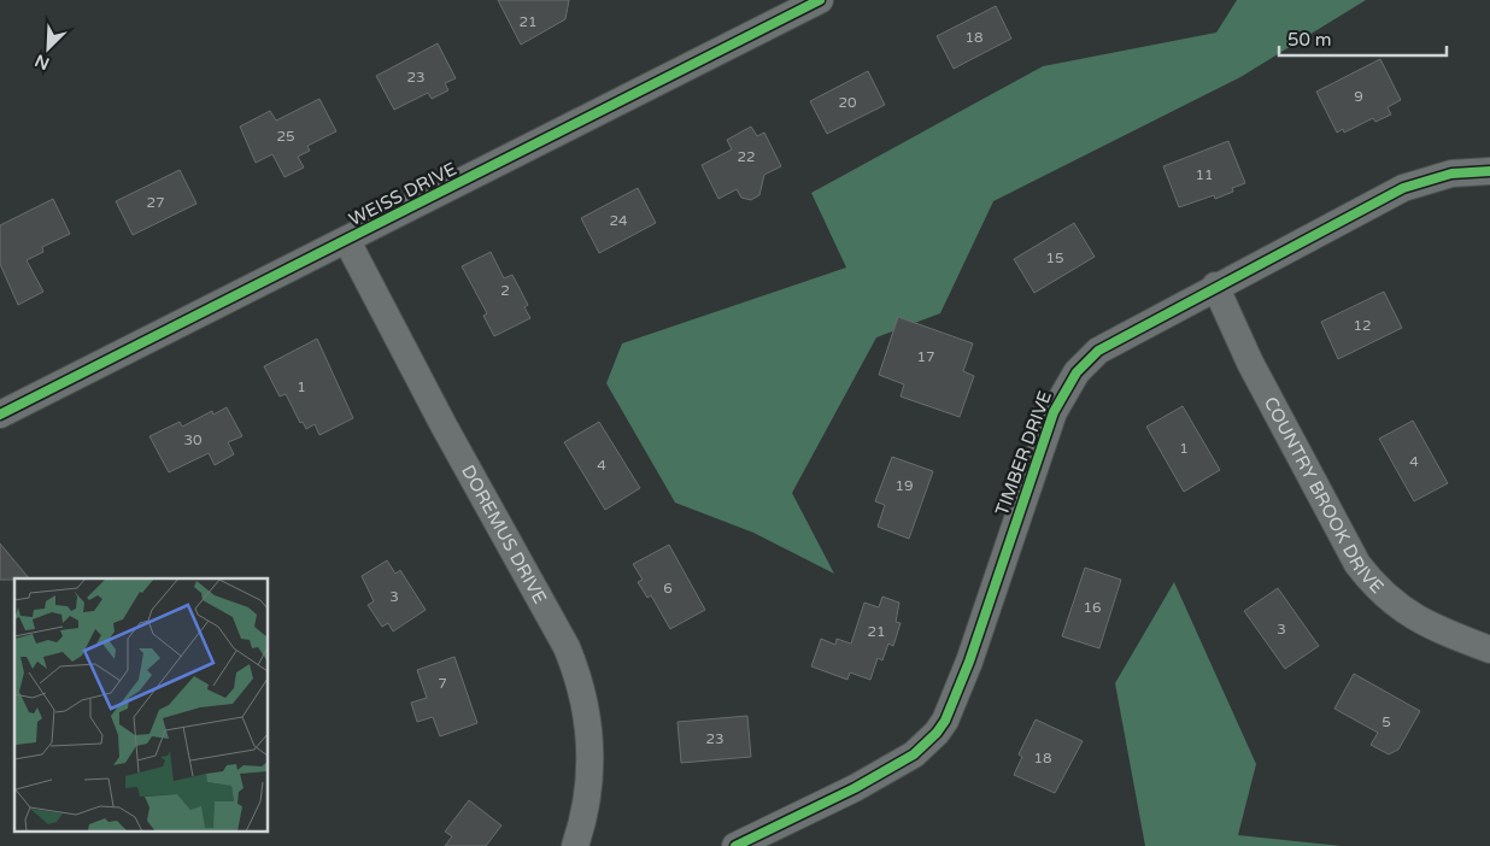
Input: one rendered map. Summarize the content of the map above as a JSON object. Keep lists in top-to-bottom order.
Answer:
{
  "streets": {
    "street": [
      "WEISS DRIVE",
      "TIMBER DRIVE",
      "COUNTRY BROOK DRIVE",
      "DOREMUS DRIVE"
    ]
  },
  "crossings": [
    ["WEISS DRIVE", "DOREMUS DRIVE"],
    ["TIMBER DRIVE", "COUNTRY BROOK DRIVE"]
  ],
  "house_numbers": [
    "21",
    "18",
    "23",
    "9",
    "20",
    "25",
    "22",
    "11",
    "27",
    "24",
    "15",
    "2",
    "12",
    "17",
    "1",
    "30",
    "1",
    "4",
    "4",
    "19",
    "6",
    "3",
    "16",
    "3",
    "21",
    "7",
    "5",
    "23",
    "18"
  ],
  "scale_bar": "50 m",
  "north": "bottom left"
}
